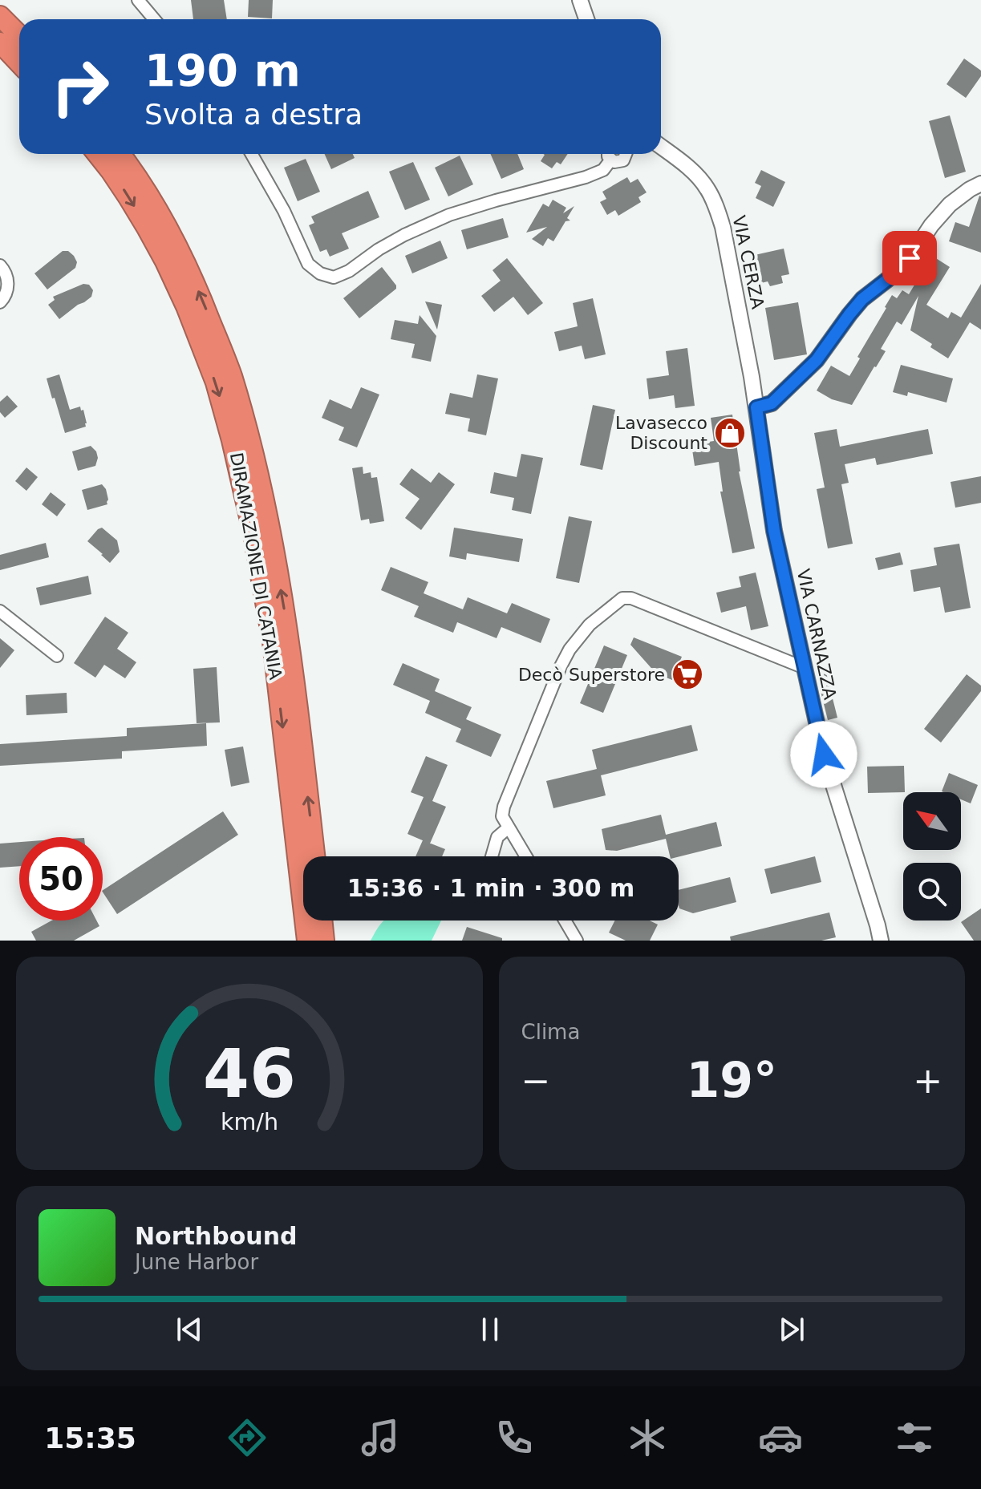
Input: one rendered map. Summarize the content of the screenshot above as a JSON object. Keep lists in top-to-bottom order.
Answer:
{
  "streets": {
    "highway": ["DIRAMAZIONE DI CATANIA"],
    "main road": ["VIA CERZA", "VIA CARNAZZA"]
  },
  "crossings": [
    ["VIA CERZA", "VIA CARNAZZA"]
  ],
  "places": {
    "shop": ["Lavasecco Discount"],
    "supermarket": ["Decò Superstore"]
  },
  "north": "top left",
  "page": {
    "turn": ["190 m", "Svolta a destra"],
    "limit": "50",
    "trip": "15:36 · 1 min · 300 m",
    "tile": "Clima",
    "heat": ["−", "19°", "+"],
    "song": ["Northbound", "June Harbor"],
    "tabs": "15:35",
    "gauge": ["46", "km/h"]
  }
}
